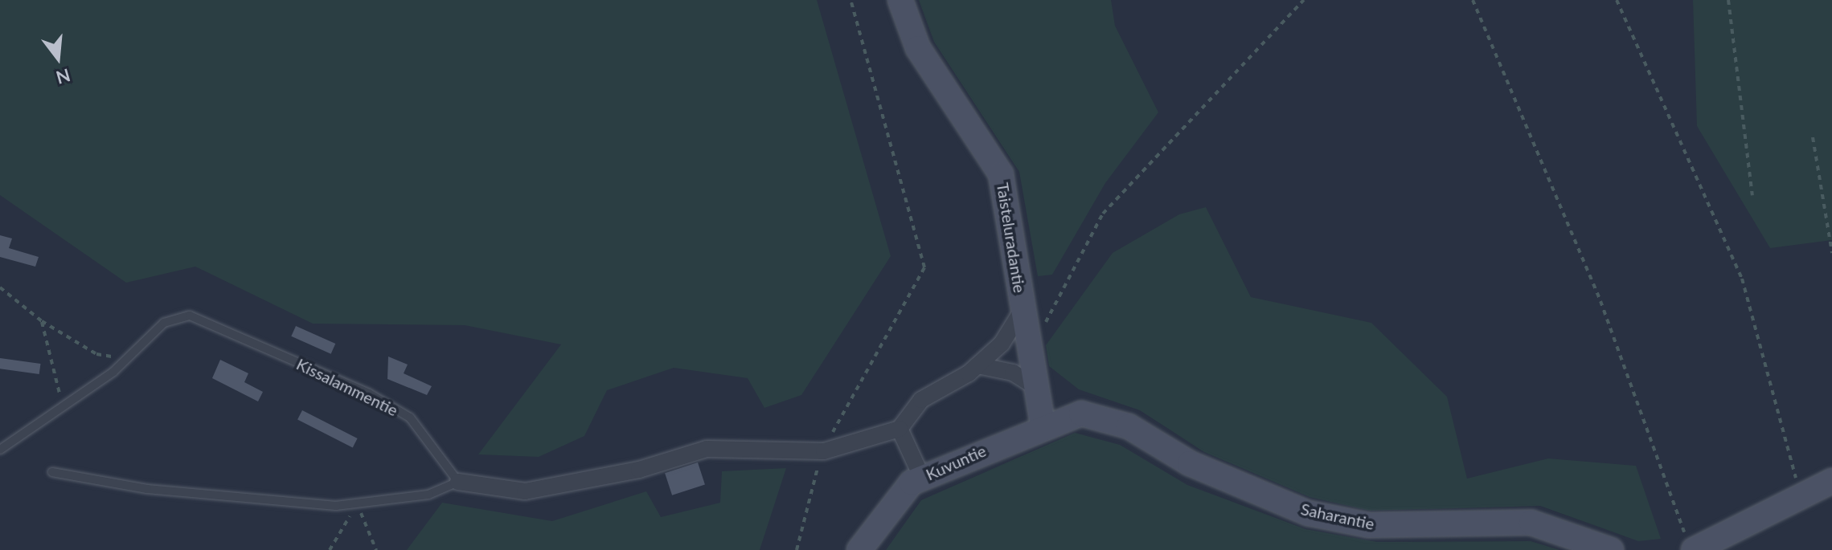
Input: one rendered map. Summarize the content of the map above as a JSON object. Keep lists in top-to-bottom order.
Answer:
{
  "streets": {
    "street": ["Taisteluradantie", "Kuvuntie", "Saharantie"],
    "lane": ["Kissalammentie"]
  },
  "crossings": [
    ["Taisteluradantie", "Kuvuntie"],
    ["Taisteluradantie", "Saharantie"],
    ["Kuvuntie", "Saharantie"]
  ],
  "north": "bottom"
}
